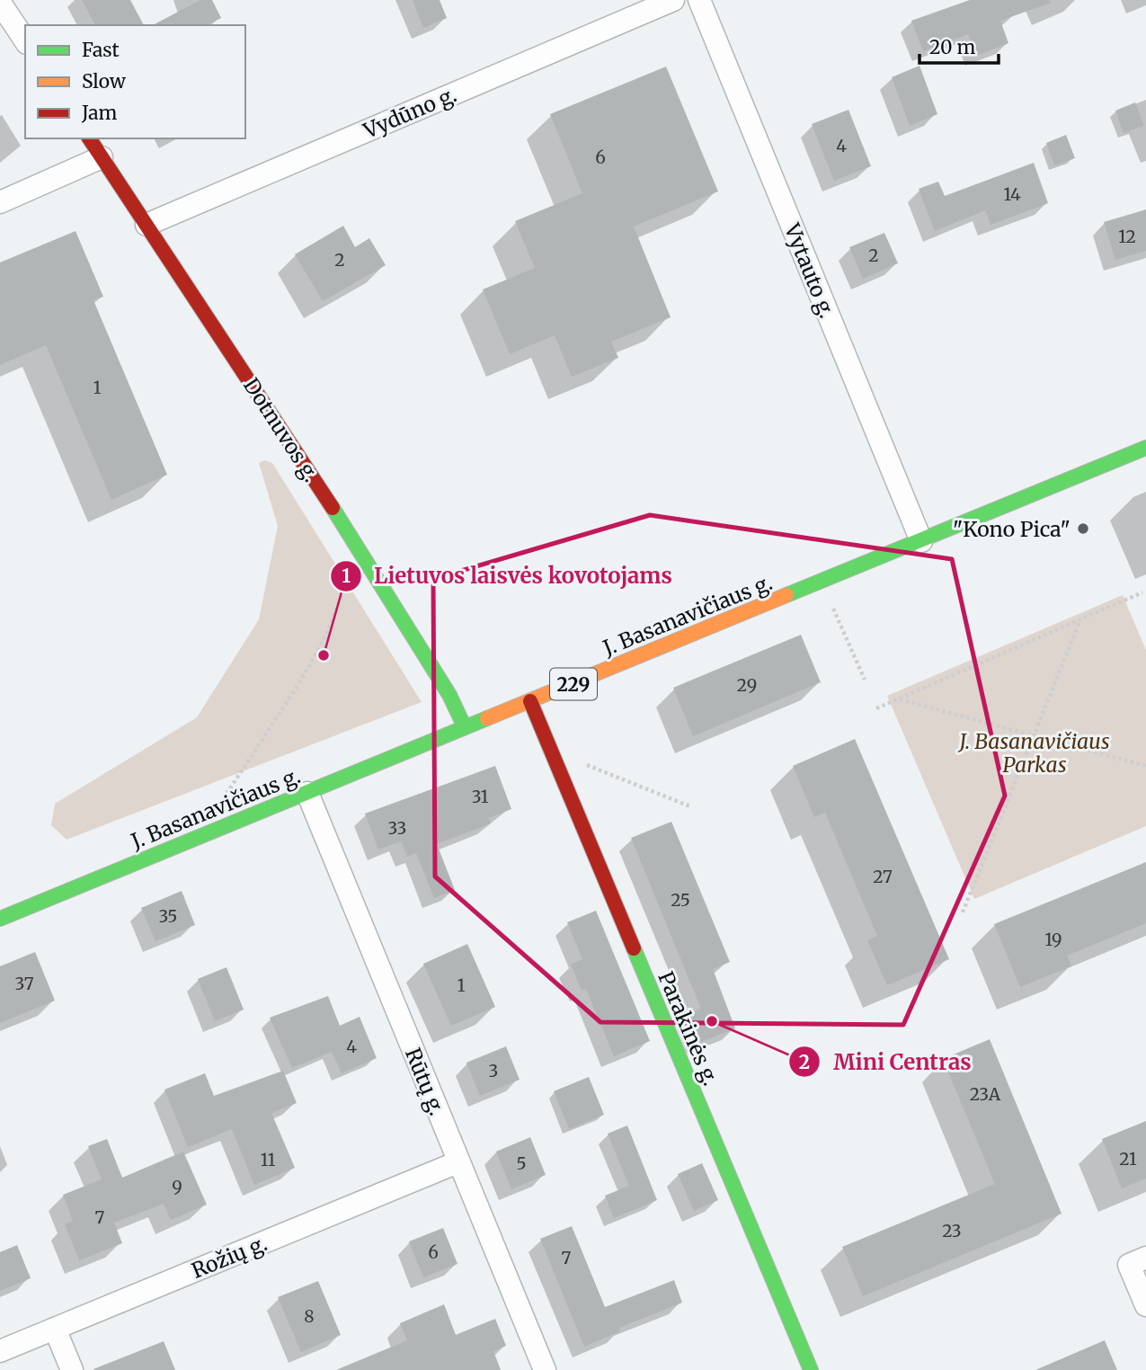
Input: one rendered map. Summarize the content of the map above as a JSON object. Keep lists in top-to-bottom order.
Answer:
{
  "streets": {
    "street": [
      "Vydūno g.",
      "Vytauto g.",
      "Dotnuvos g.",
      "J. Basanavičiaus g.",
      "229",
      "Parakinės g.",
      "Rūtų g.",
      "Rožių g."
    ]
  },
  "crossings": [
    ["Vydūno g.", "Dotnuvos g."],
    ["Vytauto g.", "J. Basanavičiaus g."],
    ["Dotnuvos g.", "J. Basanavičiaus g."],
    ["J. Basanavičiaus g.", "Parakinės g."],
    ["J. Basanavičiaus g.", "Rūtų g."],
    ["Rūtų g.", "Rožių g."]
  ],
  "parks": ["J. Basanavičiaus Parkas"],
  "places": ["\"Kono Pica\"", "Lietuvos laisvės kovotojams", "Mini Centras"],
  "house_numbers": [
    "4",
    "6",
    "14",
    "12",
    "2",
    "2",
    "1",
    "29",
    "31",
    "33",
    "27",
    "25",
    "35",
    "19",
    "37",
    "1",
    "4",
    "3",
    "23A",
    "21",
    "11",
    "5",
    "9",
    "7",
    "23",
    "6",
    "7",
    "8"
  ],
  "legend": ["Fast", "Slow", "Jam"],
  "scale_bar": "20 m"
}
